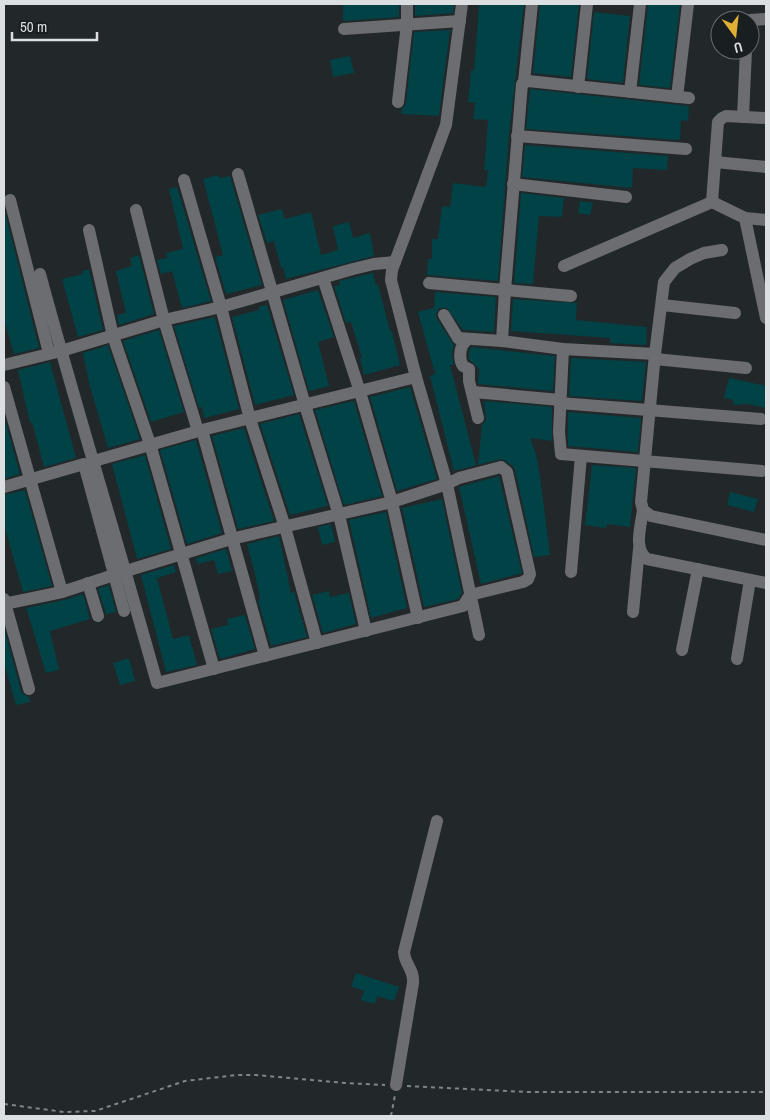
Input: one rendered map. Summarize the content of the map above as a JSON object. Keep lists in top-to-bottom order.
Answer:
{
  "scale_bar": "50 m",
  "north": "bottom"
}
